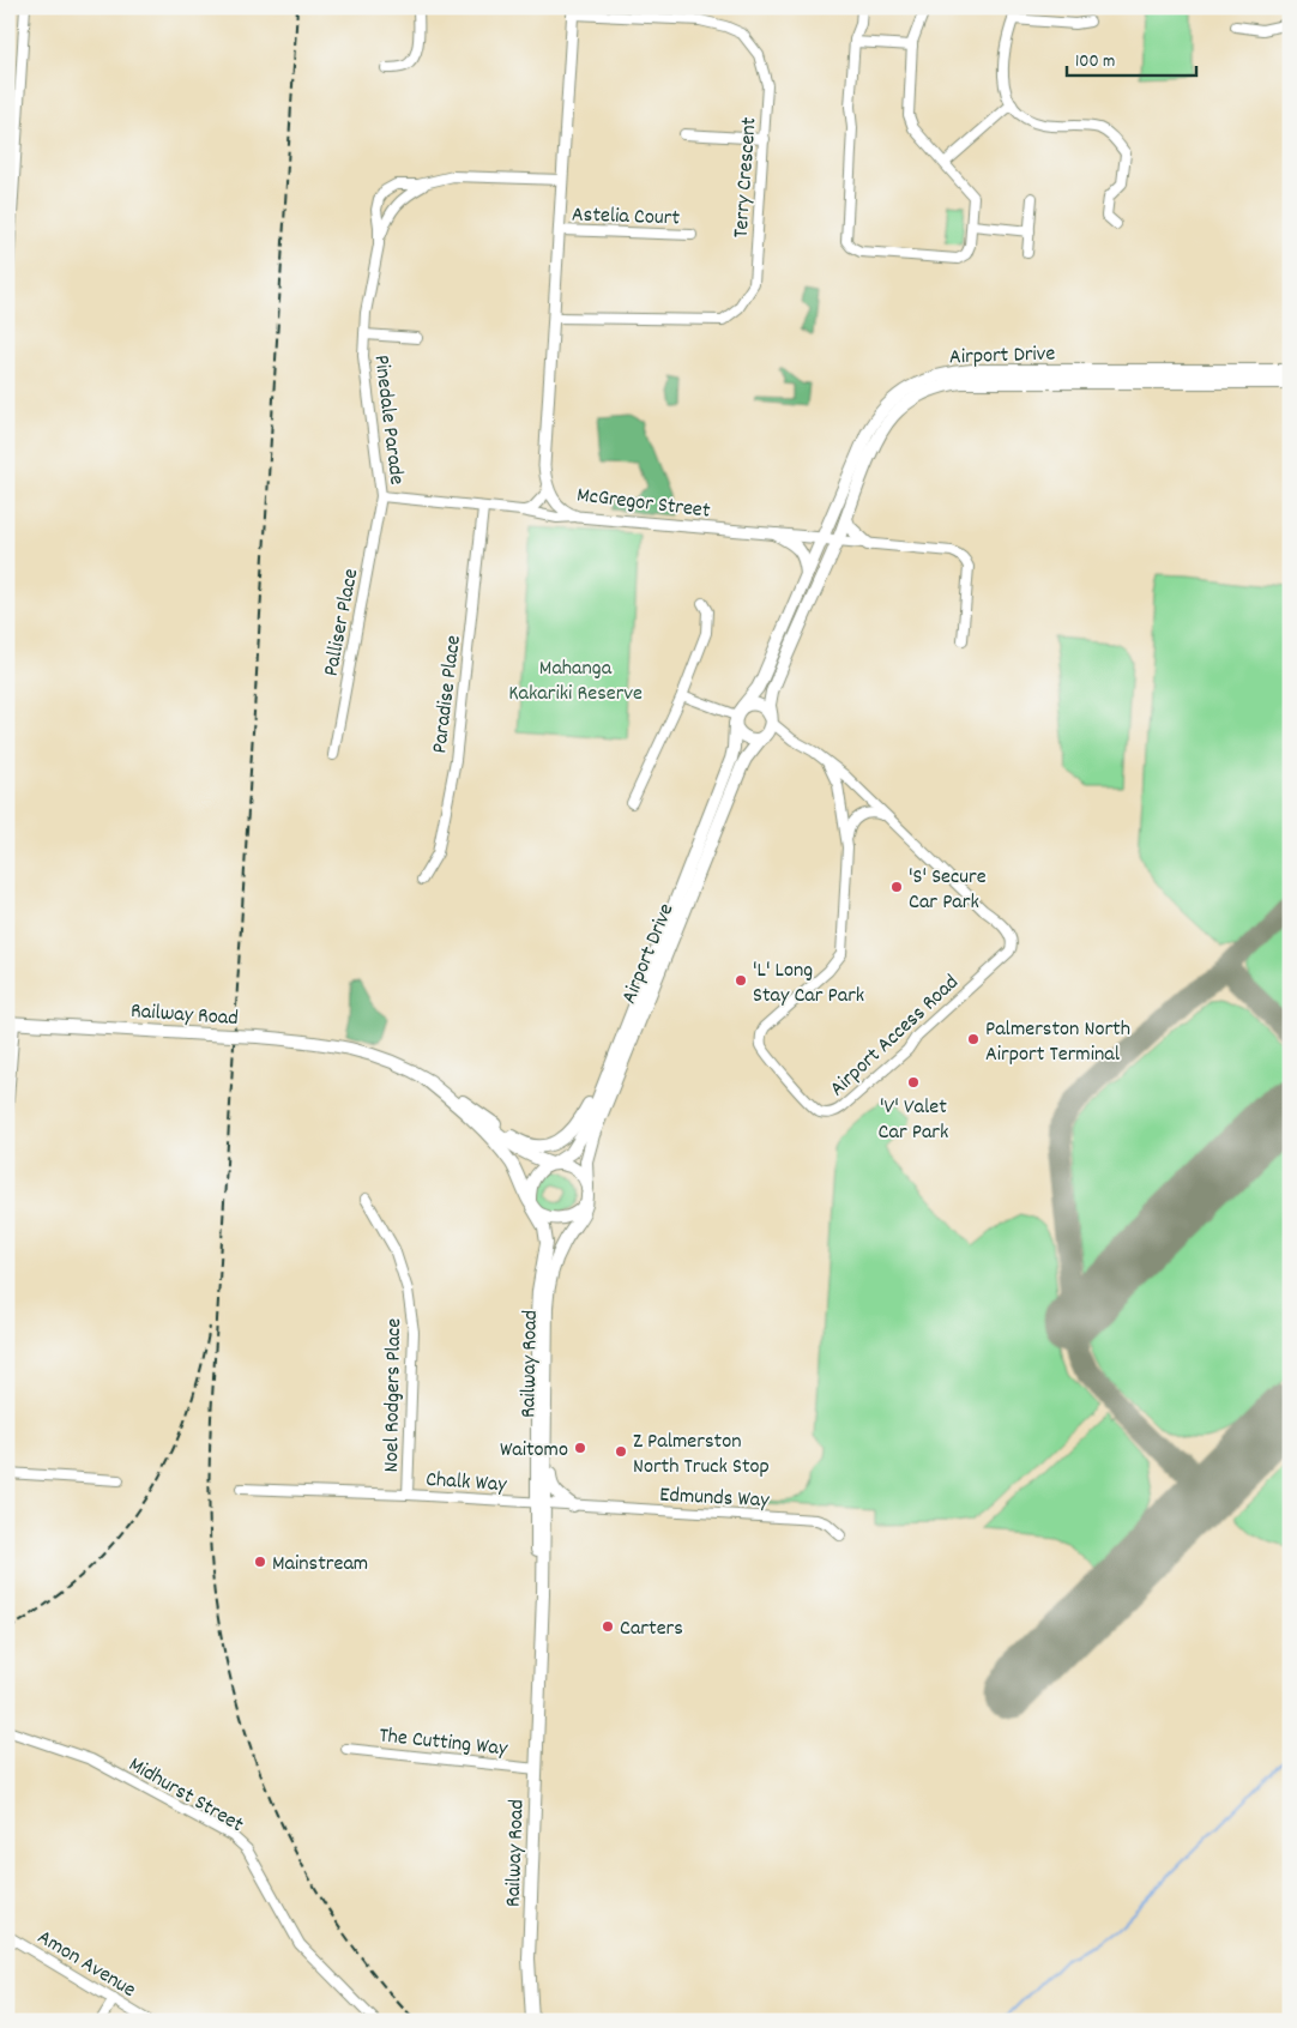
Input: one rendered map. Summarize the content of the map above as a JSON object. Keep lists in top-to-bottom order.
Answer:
{
  "streets": {
    "main road": ["Airport Drive", "Railway Road"],
    "street": [
      "Terry Crescent",
      "Astelia Court",
      "Pinedale Parade",
      "McGregor Street",
      "Palliser Place",
      "Paradise Place",
      "Airport Access Road",
      "Noel Rodgers Place",
      "Chalk Way",
      "Edmunds Way",
      "The Cutting Way",
      "Midhurst Street",
      "Amon Avenue"
    ]
  },
  "crossings": [
    ["Terry Crescent", "McGregor Street"],
    ["Astelia Court", "McGregor Street"],
    ["Airport Drive", "McGregor Street"],
    ["Airport Drive", "Railway Road"],
    ["Airport Drive", "Airport Access Road"],
    ["Pinedale Parade", "McGregor Street"],
    ["Pinedale Parade", "Palliser Place"],
    ["Pinedale Parade", "Paradise Place"],
    ["Railway Road", "Chalk Way"],
    ["Railway Road", "Edmunds Way"],
    ["Railway Road", "The Cutting Way"],
    ["Noel Rodgers Place", "Chalk Way"],
    ["Chalk Way", "Edmunds Way"]
  ],
  "parks": ["Mahanga Kakariki Reserve"],
  "places": [
    "'S' Secure Car Park",
    "'L' Long Stay Car Park",
    "Palmerston North Airport Terminal",
    "'V' Valet Car Park",
    "Waitomo",
    "Z Palmerston North Truck Stop",
    "Mainstream",
    "Carters"
  ],
  "scale_bar": "100 m"
}
